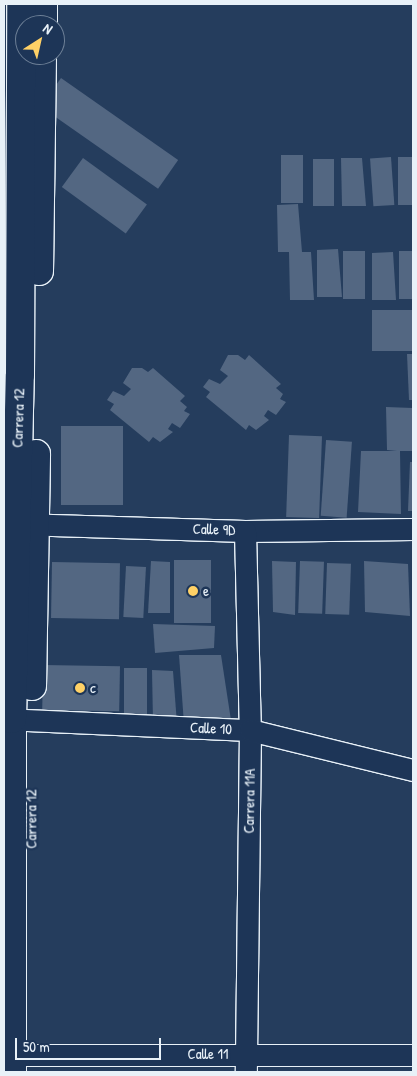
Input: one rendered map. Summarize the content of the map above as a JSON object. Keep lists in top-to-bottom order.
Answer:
{
  "streets": {
    "street": [
      "Carrera 12",
      "Calle 9D",
      "Calle 10",
      "Carrera 11A",
      "Calle 11"
    ]
  },
  "crossings": [
    ["Carrera 12", "Calle 9D"],
    ["Carrera 12", "Calle 10"],
    ["Carrera 12", "Calle 11"],
    ["Calle 9D", "Carrera 11A"],
    ["Calle 10", "Carrera 11A"],
    ["Carrera 11A", "Calle 11"]
  ],
  "places": ["e", "c"],
  "scale_bar": "50 m",
  "north": "top right"
}
